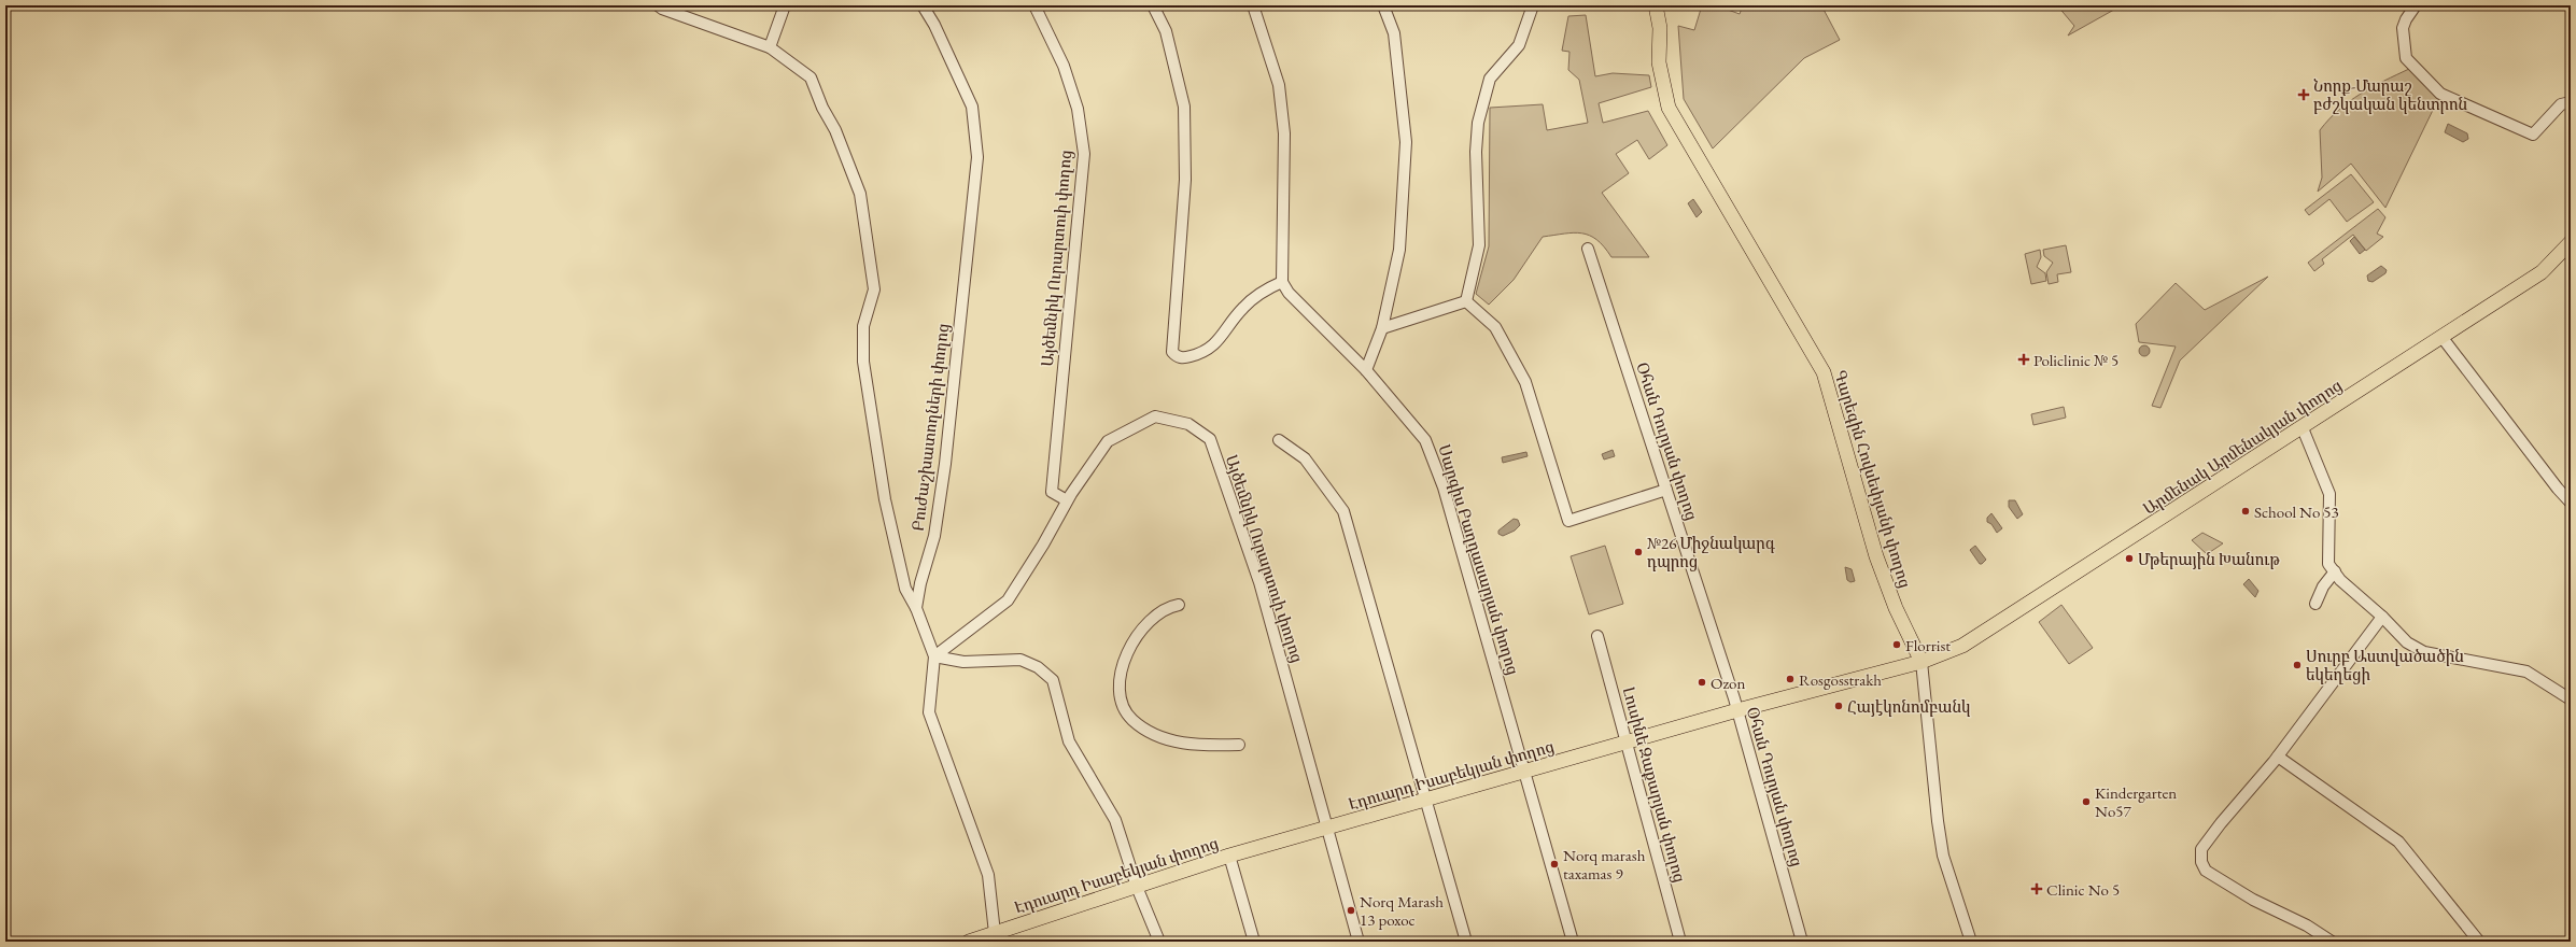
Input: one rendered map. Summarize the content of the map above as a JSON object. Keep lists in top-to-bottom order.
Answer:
{
  "streets": {
    "main road": ["Արմենակ Արմենակյան փողոց", "Գարեգին Հովսեփյանի փողոց", "Էդուարդ Իսաբեկյան փողոց"],
    "street": [
      "Այծեմնիկ Ուրարտուի փողոց",
      "Բուժաշխատողների փողոց",
      "Օհան Դուրյան փողոց",
      "Սարգիս Բաղդասարյան փողոց",
      "Լուսինե Զաքարյան փողոց"
    ]
  },
  "crossings": [
    ["Այծեմնիկ Ուրարտուի փողոց", "Էդուարդ Իսաբեկյան փողոց"],
    ["Օհան Դուրյան փողոց", "Էդուարդ Իսաբեկյան փողոց"],
    ["Արմենակ Արմենակյան փողոց", "Գարեգին Հովսեփյանի փողոց"],
    ["Արմենակ Արմենակյան փողոց", "Էդուարդ Իսաբեկյան փողոց"],
    ["Գարեգին Հովսեփյանի փողոց", "Էդուարդ Իսաբեկյան փողոց"],
    ["Սարգիս Բաղդասարյան փողոց", "Էդուարդ Իսաբեկյան փողոց"],
    ["Էդուարդ Իսաբեկյան փողոց", "Լուսինե Զաքարյան փողոց"]
  ],
  "places": {
    "health": ["Նորք-Մարաշ բժշկական կենտրոն", "Policlinic № 5", "Clinic No 5"],
    "other": [
      "School No 53",
      "№26 Միջնակարգ դպրոց",
      "Մթերային Խանութ",
      "Florrist",
      "Սուրբ Աստվածածին եկեղեցի",
      "Rosgosstrakh",
      "Ozon",
      "Հայէկոնոմբանկ",
      "Kindergarten No57",
      "Norq marash taxamas 9",
      "Norq Marash 13 poxoc"
    ]
  }
}
